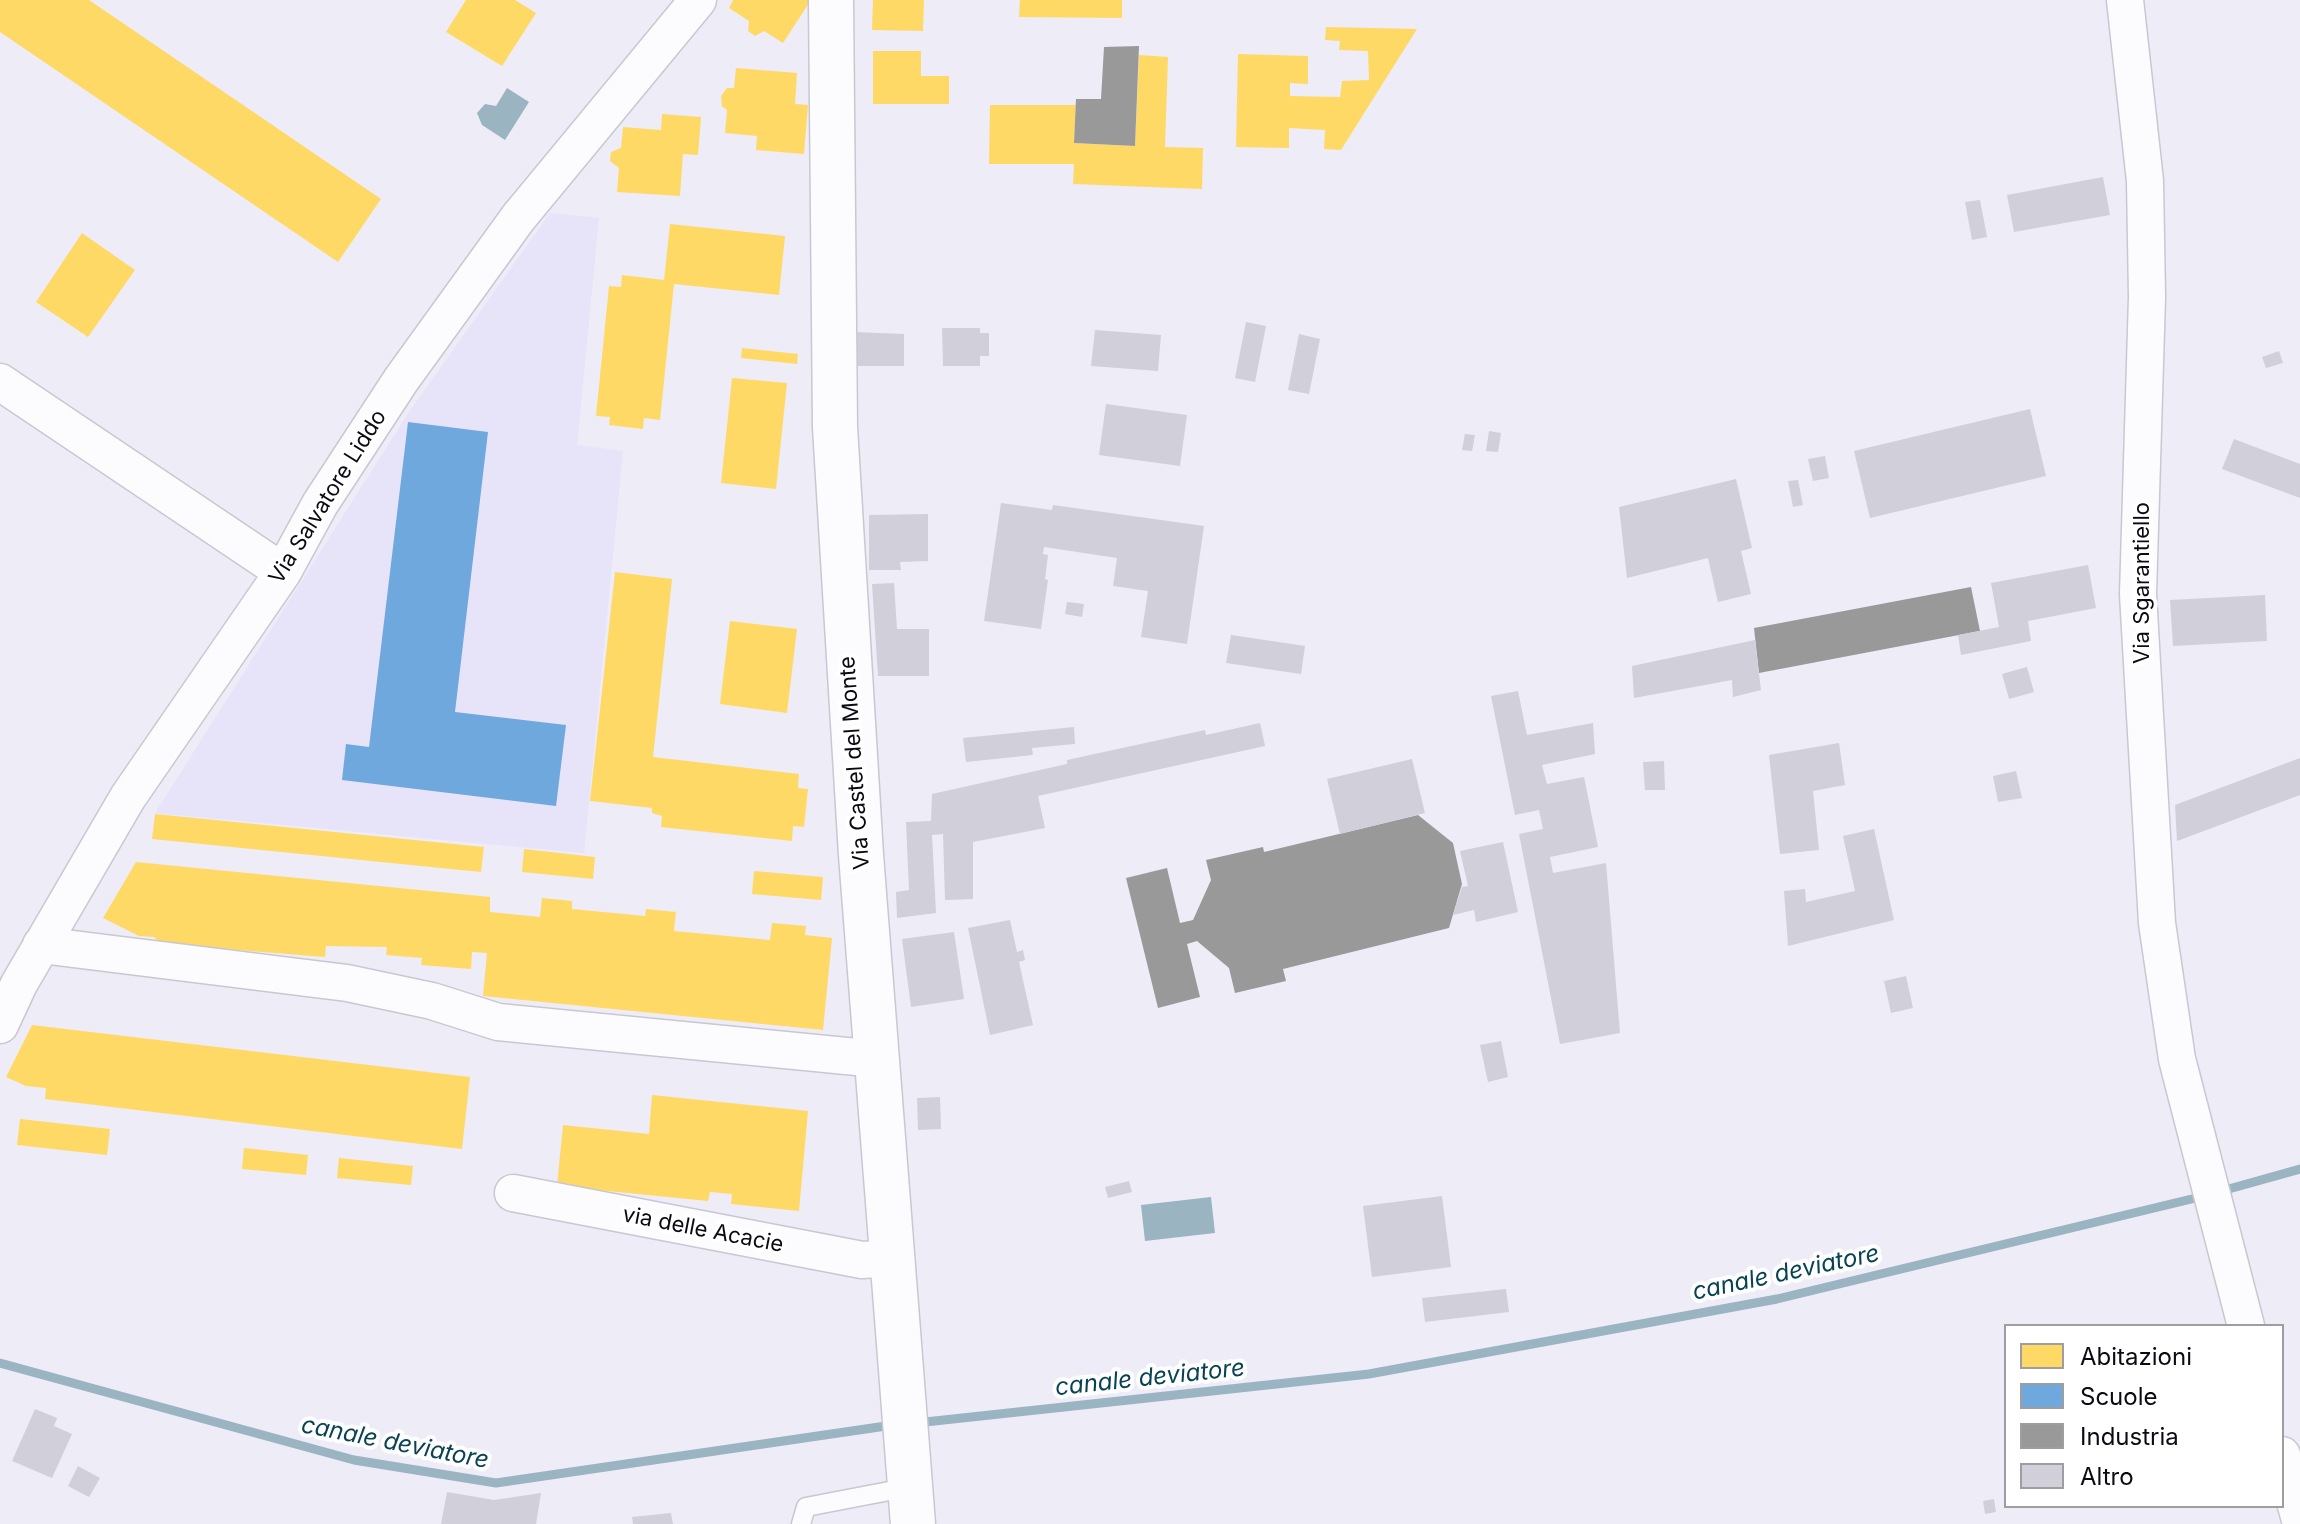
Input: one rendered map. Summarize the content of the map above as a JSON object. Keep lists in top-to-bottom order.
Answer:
{
  "streets": {
    "main road": ["Via Castel del Monte"],
    "street": ["Via Salvatore Liddo", "Via Sgarantiello", "via delle Acacie"]
  },
  "crossings": [
    ["Via Castel del Monte", "via delle Acacie"]
  ],
  "water": ["canale deviatore"],
  "legend": [
    "Abitazioni",
    "Scuole",
    "Industria",
    "Altro"
  ]
}
